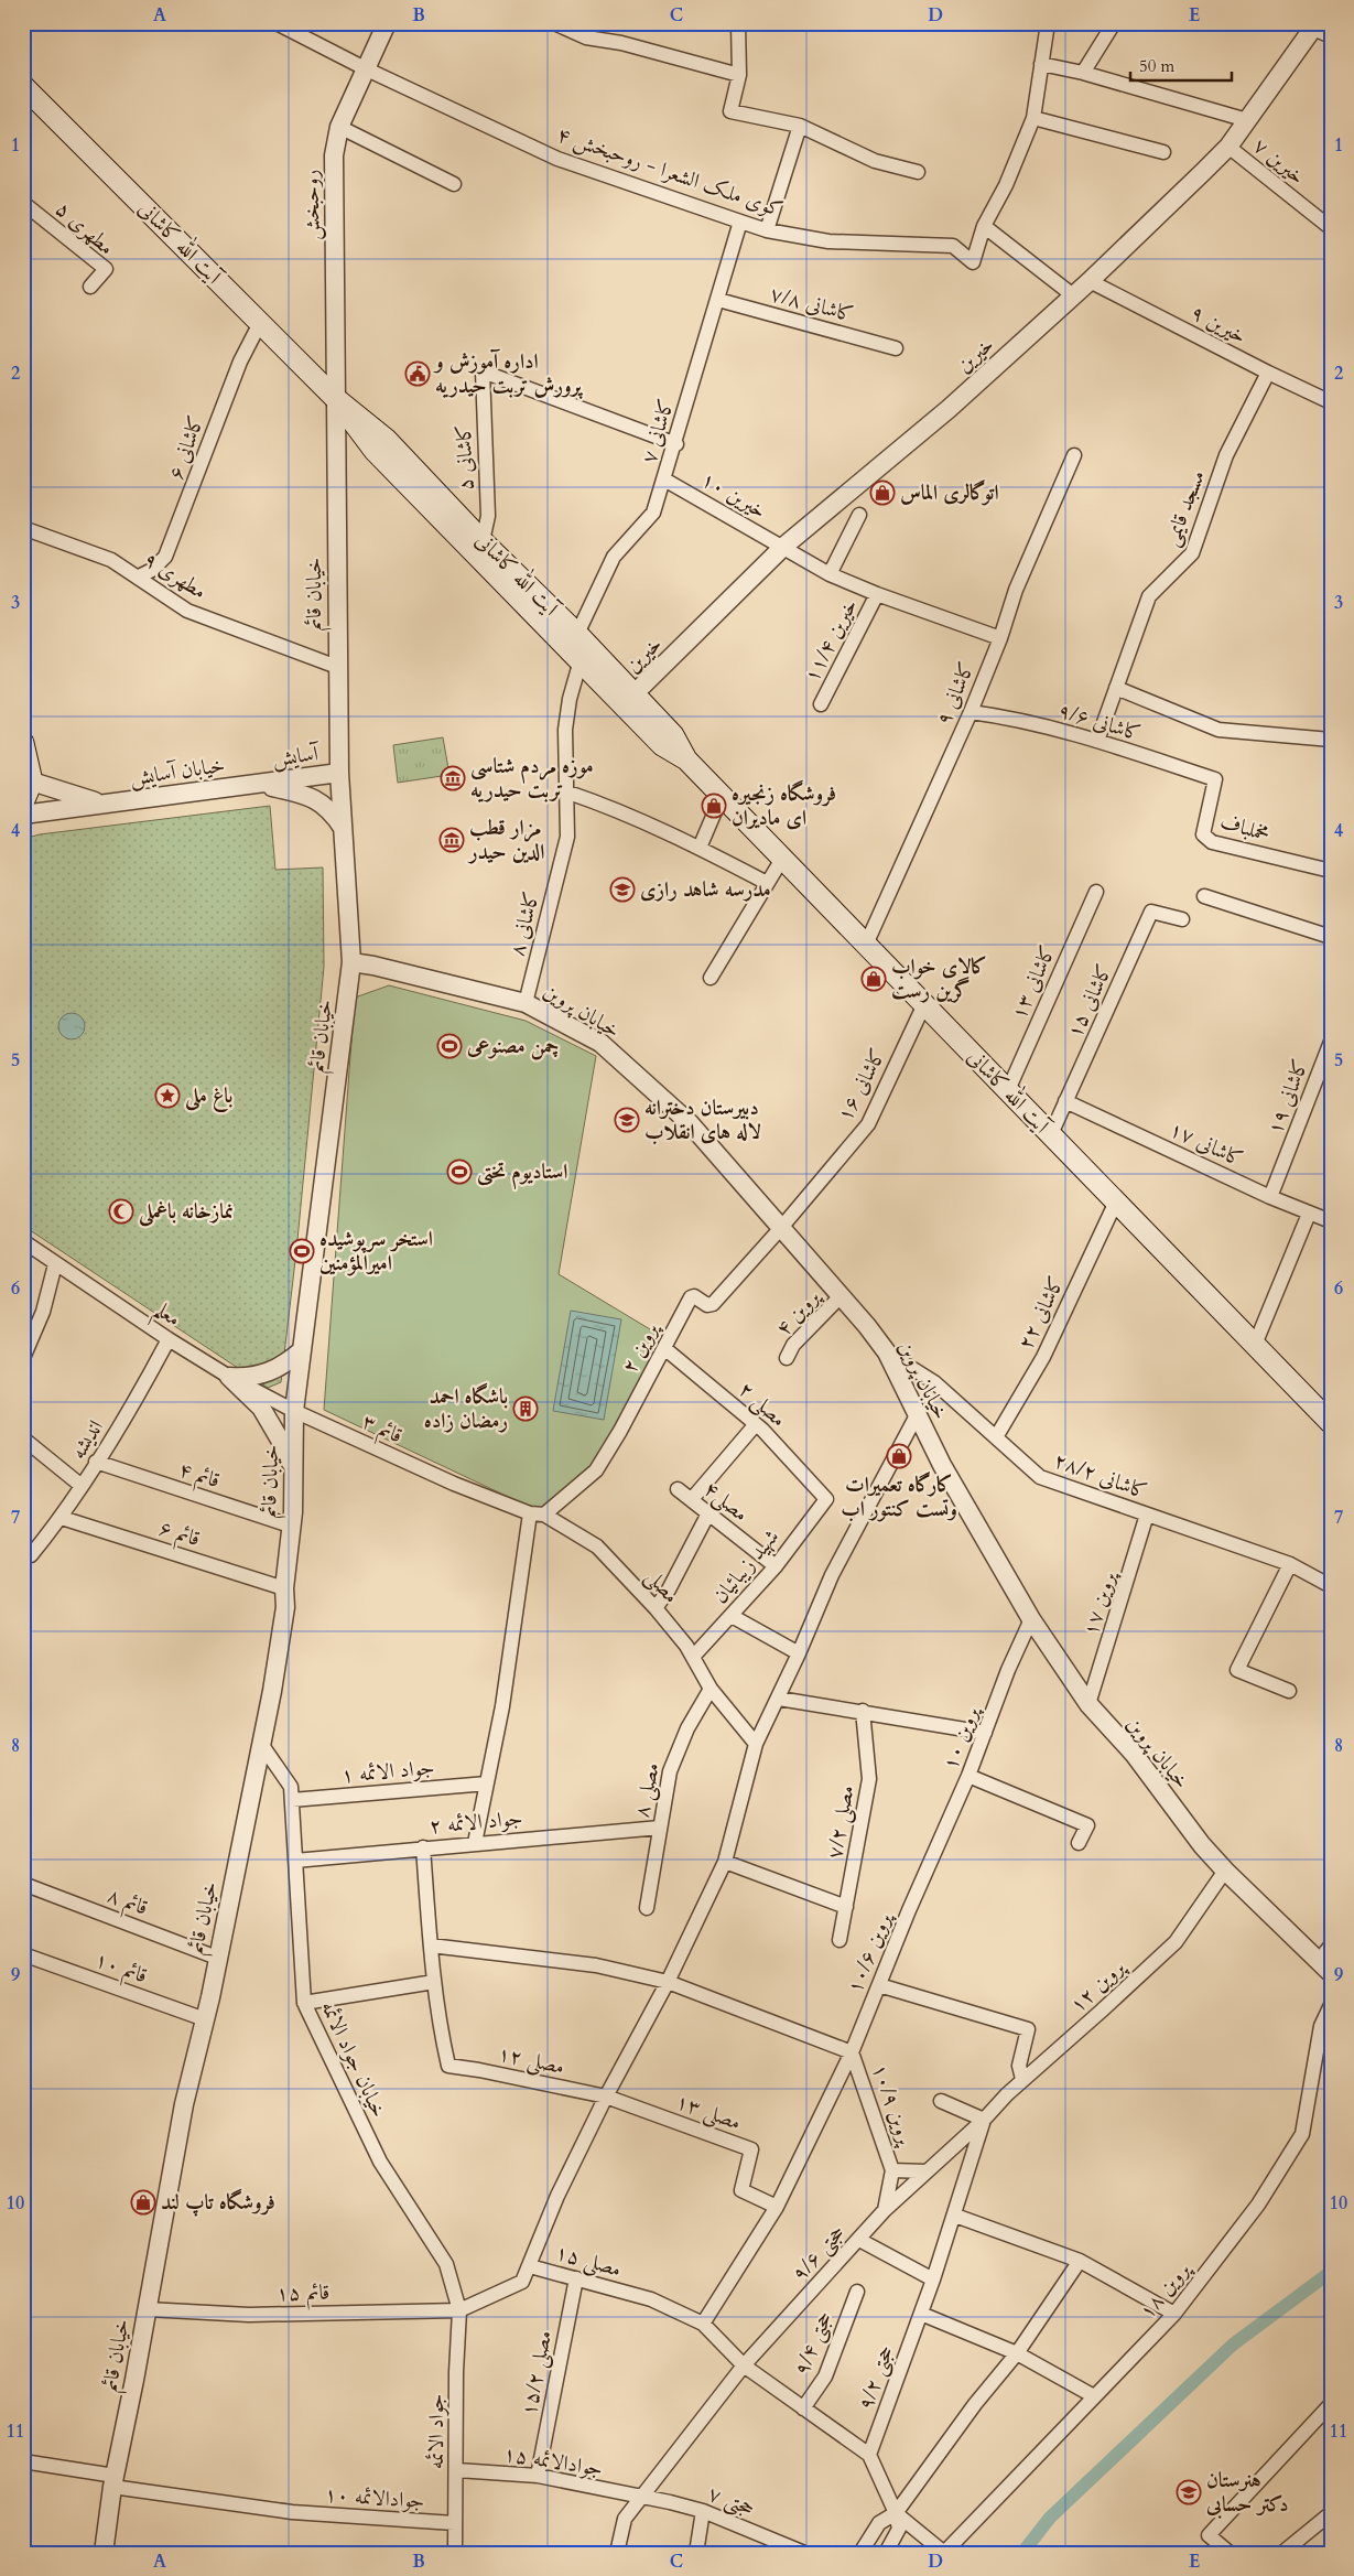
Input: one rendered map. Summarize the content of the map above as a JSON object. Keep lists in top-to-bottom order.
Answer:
{
  "streets": {
    "main road": ["آیت الله کاشانی"],
    "street": [
      "خیرین ۷",
      "کوی ملک الشعرا - روحبخش ۴",
      "روحبخش",
      "مطهری ۵",
      "کاشانی ۷/۸",
      "خیرین ۹",
      "خیرین",
      "کاشانی ۷",
      "کاشانی ۶",
      "کاشانی ۵",
      "خیرین ۱۰",
      "مسجد قایمی",
      "مطهری ۹",
      "خیابان قائم",
      "خیرین ۱۱/۴",
      "کاشانی ۹",
      "کاشانی ۹/۶",
      "آسایش",
      "خیابان آسایش",
      "مخملباف",
      "کاشانی ۸",
      "کاشانی ۱۳",
      "کاشانی ۱۵",
      "خیابان پروین",
      "کاشانی ۱۶",
      "کاشانی ۱۹",
      "کاشانی ۱۷",
      "پروین ۴",
      "کاشانی ۲۲",
      "معلم",
      "پروین ۲",
      "مصلی ۲",
      "قائم ۳",
      "اندیشه",
      "قائم ۴",
      "کاشانی ۲۸/۲",
      "مصلی۴",
      "قائم ۶",
      "شهید زیبائیان",
      "مصلی",
      "پروین ۱۷",
      "پروین ۱۰",
      "جواد الائمه ۱",
      "مصلی ۸",
      "جواد الائمه ۲",
      "مصلی ۷/۲",
      "قائم ۸",
      "پروین ۱۰/۶",
      "قائم ۱۰",
      "پروین ۱۲",
      "خیابان جواد الائمه",
      "مصلی ۱۲",
      "پروین ۱۰/۹",
      "مصلی ۱۳",
      "حجتی ۹/۶",
      "مصلی ۱۵",
      "پروین ۱۸",
      "قائم ۱۵",
      "حجتی ۹/۴",
      "مصلی ۱۵/۲",
      "حجتی ۹/۲",
      "جواد الائمه",
      "جوادالائمه ۱۵",
      "جوادالائمه ۱۰",
      "حجتی ۷"
    ]
  },
  "crossings": [
    ["خیرین ۷", "خیرین"],
    ["کوی ملک الشعرا - روحبخش ۴", "روحبخش"],
    ["کوی ملک الشعرا - روحبخش ۴", "کاشانی ۷"],
    ["روحبخش", "آیت الله کاشانی"],
    ["روحبخش", "خیابان قائم"],
    ["آیت الله کاشانی", "خیرین"],
    ["آیت الله کاشانی", "کاشانی ۷"],
    ["آیت الله کاشانی", "کاشانی ۶"],
    ["آیت الله کاشانی", "کاشانی ۵"],
    ["آیت الله کاشانی", "خیابان قائم"],
    ["آیت الله کاشانی", "کاشانی ۹"],
    ["آیت الله کاشانی", "کاشانی ۸"],
    ["آیت الله کاشانی", "کاشانی ۱۳"],
    ["آیت الله کاشانی", "کاشانی ۱۵"],
    ["آیت الله کاشانی", "کاشانی ۱۶"],
    ["آیت الله کاشانی", "کاشانی ۲۲"],
    ["کاشانی ۷/۸", "کاشانی ۷"],
    ["خیرین ۹", "خیرین"],
    ["خیرین ۹", "مسجد قایمی"],
    ["خیرین", "خیرین ۱۰"],
    ["کاشانی ۷", "کاشانی ۵"],
    ["کاشانی ۷", "خیرین ۱۰"],
    ["کاشانی ۶", "مطهری ۹"],
    ["خیرین ۱۰", "خیرین ۱۱/۴"],
    ["خیرین ۱۰", "کاشانی ۹"],
    ["مسجد قایمی", "کاشانی ۹/۶"],
    ["مطهری ۹", "خیابان قائم"],
    ["خیابان قائم", "آسایش"],
    ["خیابان قائم", "خیابان پروین"],
    ["خیابان قائم", "معلم"],
    ["خیابان قائم", "قائم ۳"],
    ["خیابان قائم", "قائم ۴"],
    ["خیابان قائم", "قائم ۶"],
    ["خیابان قائم", "قائم ۸"],
    ["خیابان قائم", "قائم ۱۰"],
    ["خیابان قائم", "خیابان جواد الائمه"],
    ["خیابان قائم", "قائم ۱۵"],
    ["خیابان قائم", "جوادالائمه ۱۰"],
    ["کاشانی ۹", "کاشانی ۹/۶"],
    ["کاشانی ۹/۶", "مخملباف"],
    ["آسایش", "خیابان آسایش"],
    ["کاشانی ۸", "خیابان پروین"],
    ["کاشانی ۱۵", "کاشانی ۱۷"],
    ["خیابان پروین", "کاشانی ۱۶"],
    ["خیابان پروین", "پروین ۴"],
    ["خیابان پروین", "پروین ۲"],
    ["خیابان پروین", "کاشانی ۲۸/۲"],
    ["خیابان پروین", "پروین ۱۷"],
    ["خیابان پروین", "پروین ۱۰"],
    ["خیابان پروین", "پروین ۱۲"],
    ["کاشانی ۱۶", "پروین ۲"],
    ["کاشانی ۱۹", "کاشانی ۱۷"],
    ["کاشانی ۲۲", "کاشانی ۲۸/۲"],
    ["معلم", "قائم ۳"],
    ["معلم", "اندیشه"],
    ["پروین ۲", "مصلی ۲"],
    ["پروین ۲", "مصلی"],
    ["مصلی ۲", "شهید زیبائیان"],
    ["قائم ۳", "مصلی"],
    ["اندیشه", "قائم ۴"],
    ["اندیشه", "قائم ۶"],
    ["کاشانی ۲۸/۲", "پروین ۱۷"],
    ["مصلی۴", "شهید زیبائیان"],
    ["شهید زیبائیان", "مصلی"],
    ["مصلی", "مصلی ۸"],
    ["پروین ۱۰", "پروین ۱۰/۶"],
    ["جواد الائمه ۱", "خیابان جواد الائمه"],
    ["مصلی ۸", "جواد الائمه ۲"],
    ["جواد الائمه ۲", "خیابان جواد الائمه"],
    ["پروین ۱۰/۶", "پروین ۱۰/۹"],
    ["پروین ۱۰/۶", "مصلی ۱۳"],
    ["پروین ۱۰/۶", "مصلی ۱۵"],
    ["پروین ۱۲", "حجتی ۹/۶"],
    ["پروین ۱۲", "حجتی ۹/۲"],
    ["خیابان جواد الائمه", "قائم ۱۵"],
    ["خیابان جواد الائمه", "جواد الائمه"],
    ["مصلی ۱۲", "مصلی ۱۳"],
    ["حجتی ۹/۶", "جوادالائمه ۱۵"],
    ["حجتی ۹/۶", "حجتی ۷"],
    ["مصلی ۱۵", "مصلی ۱۵/۲"],
    ["قائم ۱۵", "جواد الائمه"],
    ["مصلی ۱۵/۲", "جوادالائمه ۱۵"],
    ["جواد الائمه", "جوادالائمه ۱۵"],
    ["جواد الائمه", "جوادالائمه ۱۰"],
    ["جوادالائمه ۱۵", "حجتی ۷"]
  ],
  "places": {
    "public building": ["اداره آموزش و پرورش تربت حیدریه"],
    "shop": [
      "اتوگالری الماس",
      "فروشگاه زنجیره ای مادیران",
      "کالای خواب گرین رست",
      "کارگاه تعمیرات وتست کنتور اب",
      "فروشگاه تاپ لند"
    ],
    "museum": ["موزه مردم شتاسی تربت حیدریه", "مزار قطب الدین حیدر"],
    "school or university": ["مدرسه شاهد رازی", "دبیرستان دخترانه لاله های انقلاب", "هنرستان دکتر حسابی"],
    "sports": ["چمن مصنوعی", "استادیوم تختی", "استخر سرپوشیده امیرالمؤمنین"],
    "place": ["باغ ملی"],
    "mosque": ["نمازخانه باغملی"],
    "building": ["باشگاه احمد رمضان زاده"]
  },
  "scale_bar": "50 m",
  "grid": {
    "columns": [
      "A",
      "B",
      "C",
      "D",
      "E"
    ],
    "rows": [
      "1",
      "2",
      "3",
      "4",
      "5",
      "6",
      "7",
      "8",
      "9",
      "10",
      "11"
    ]
  }
}
